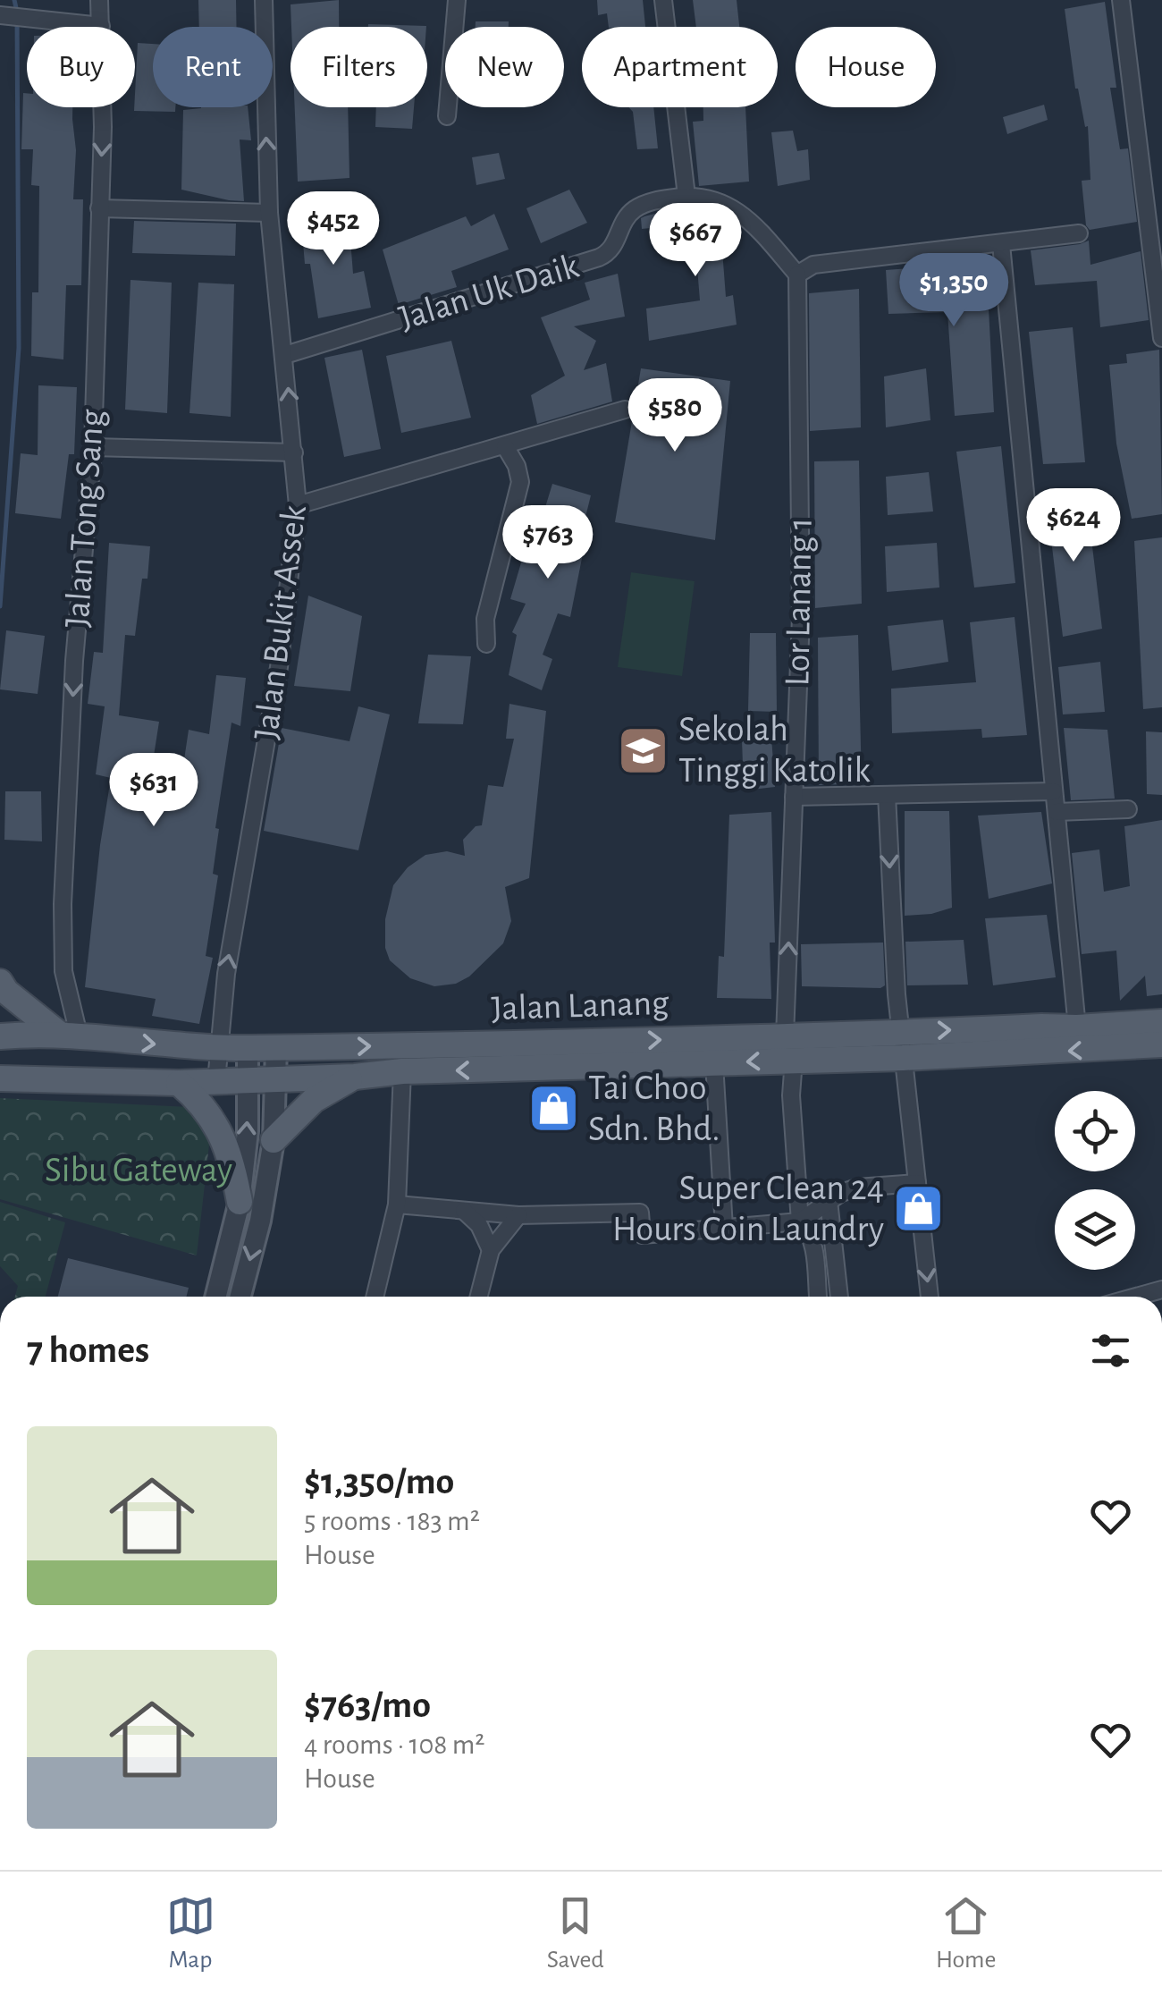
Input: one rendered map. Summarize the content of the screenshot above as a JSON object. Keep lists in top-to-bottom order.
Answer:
{
  "streets": {
    "main road": ["Jalan Lanang"],
    "street": [
      "Jalan Uk Daik",
      "Jalan Tong Sang",
      "Lor Lanang 1",
      "Jalan Bukit Assek"
    ]
  },
  "crossings": [
    ["Jalan Uk Daik", "Lor Lanang 1"],
    ["Jalan Uk Daik", "Jalan Bukit Assek"],
    ["Jalan Tong Sang", "Jalan Lanang"],
    ["Lor Lanang 1", "Jalan Lanang"],
    ["Jalan Bukit Assek", "Jalan Lanang"]
  ],
  "one_way": ["Jalan Tong Sang", "Jalan Bukit Assek"],
  "parks": ["Sibu Gateway"],
  "places": {
    "school or university": ["Sekolah Tinggi Katolik"],
    "shop": ["Tai Choo Sdn. Bhd.", "Super Clean 24 Hours Coin Laundry"]
  },
  "page": {
    "chip": [
      "Buy",
      "Rent",
      "Filters",
      "New",
      "Apartment",
      "House"
    ],
    "price": [
      "$452",
      "$667",
      "$1,350",
      "$580",
      "$624",
      "$763",
      "$631"
    ],
    "heading": "7 homes",
    "list": [
      {
        "name": "$1,350/mo",
        "note": "5 rooms · 183 m² · House"
      },
      {
        "name": "$763/mo",
        "note": "4 rooms · 108 m² · House"
      }
    ],
    "tabs": ["Map", "Saved", "Home"]
  }
}
